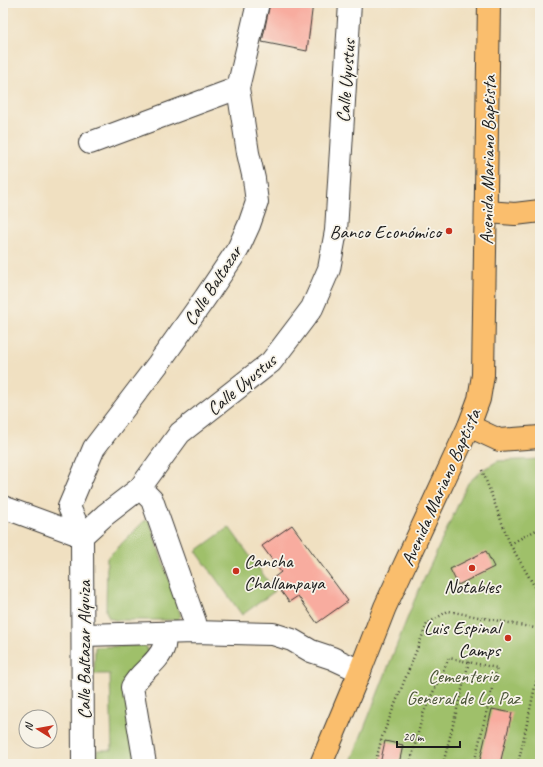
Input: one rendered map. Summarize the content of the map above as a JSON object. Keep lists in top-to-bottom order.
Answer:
{
  "streets": {
    "main road": ["Avenida Mariano Baptista"],
    "street": ["Calle Uyustus", "Calle Baltazar", "Calle Baltazar Alquiza"]
  },
  "crossings": [
    ["Calle Uyustus", "Calle Baltazar"],
    ["Calle Uyustus", "Calle Baltazar Alquiza"],
    ["Calle Baltazar", "Calle Baltazar Alquiza"]
  ],
  "parks": ["Cementerio General de La Paz"],
  "places": [
    "Banco Económico",
    "Notables",
    "Cancha Challampaya",
    "Luis Espinal Camps"
  ],
  "scale_bar": "20 m",
  "north": "left"
}
